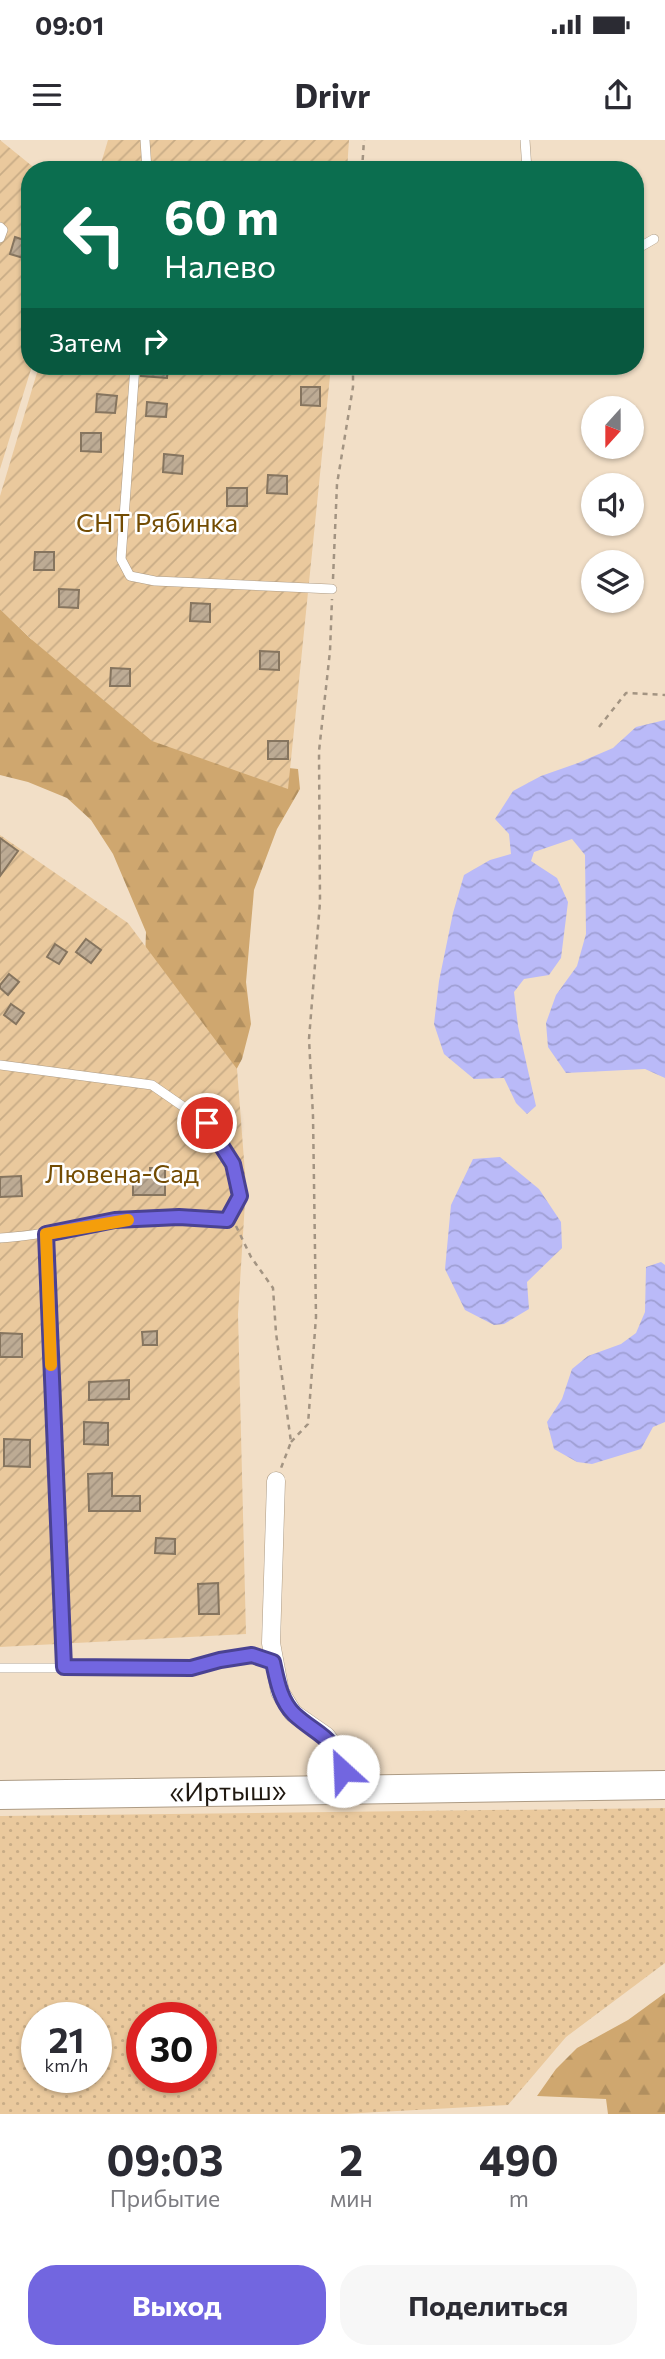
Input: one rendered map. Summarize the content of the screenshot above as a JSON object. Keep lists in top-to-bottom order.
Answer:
{
  "streets": {
    "highway": ["«Иртыш»"]
  },
  "parks": ["СНТ Рябинка", "Лювена-Сад"],
  "north": "bottom",
  "page": {
    "status": "09:01",
    "header": "Drivr",
    "turn": ["60 m", "Налево"],
    "then": "Затем",
    "speed": "21 km/h",
    "limit": "30",
    "eta": [
      "09:03",
      "Прибытие",
      "2",
      "мин",
      "490",
      "m"
    ],
    "buttons": ["Выход", "Поделиться"]
  }
}
